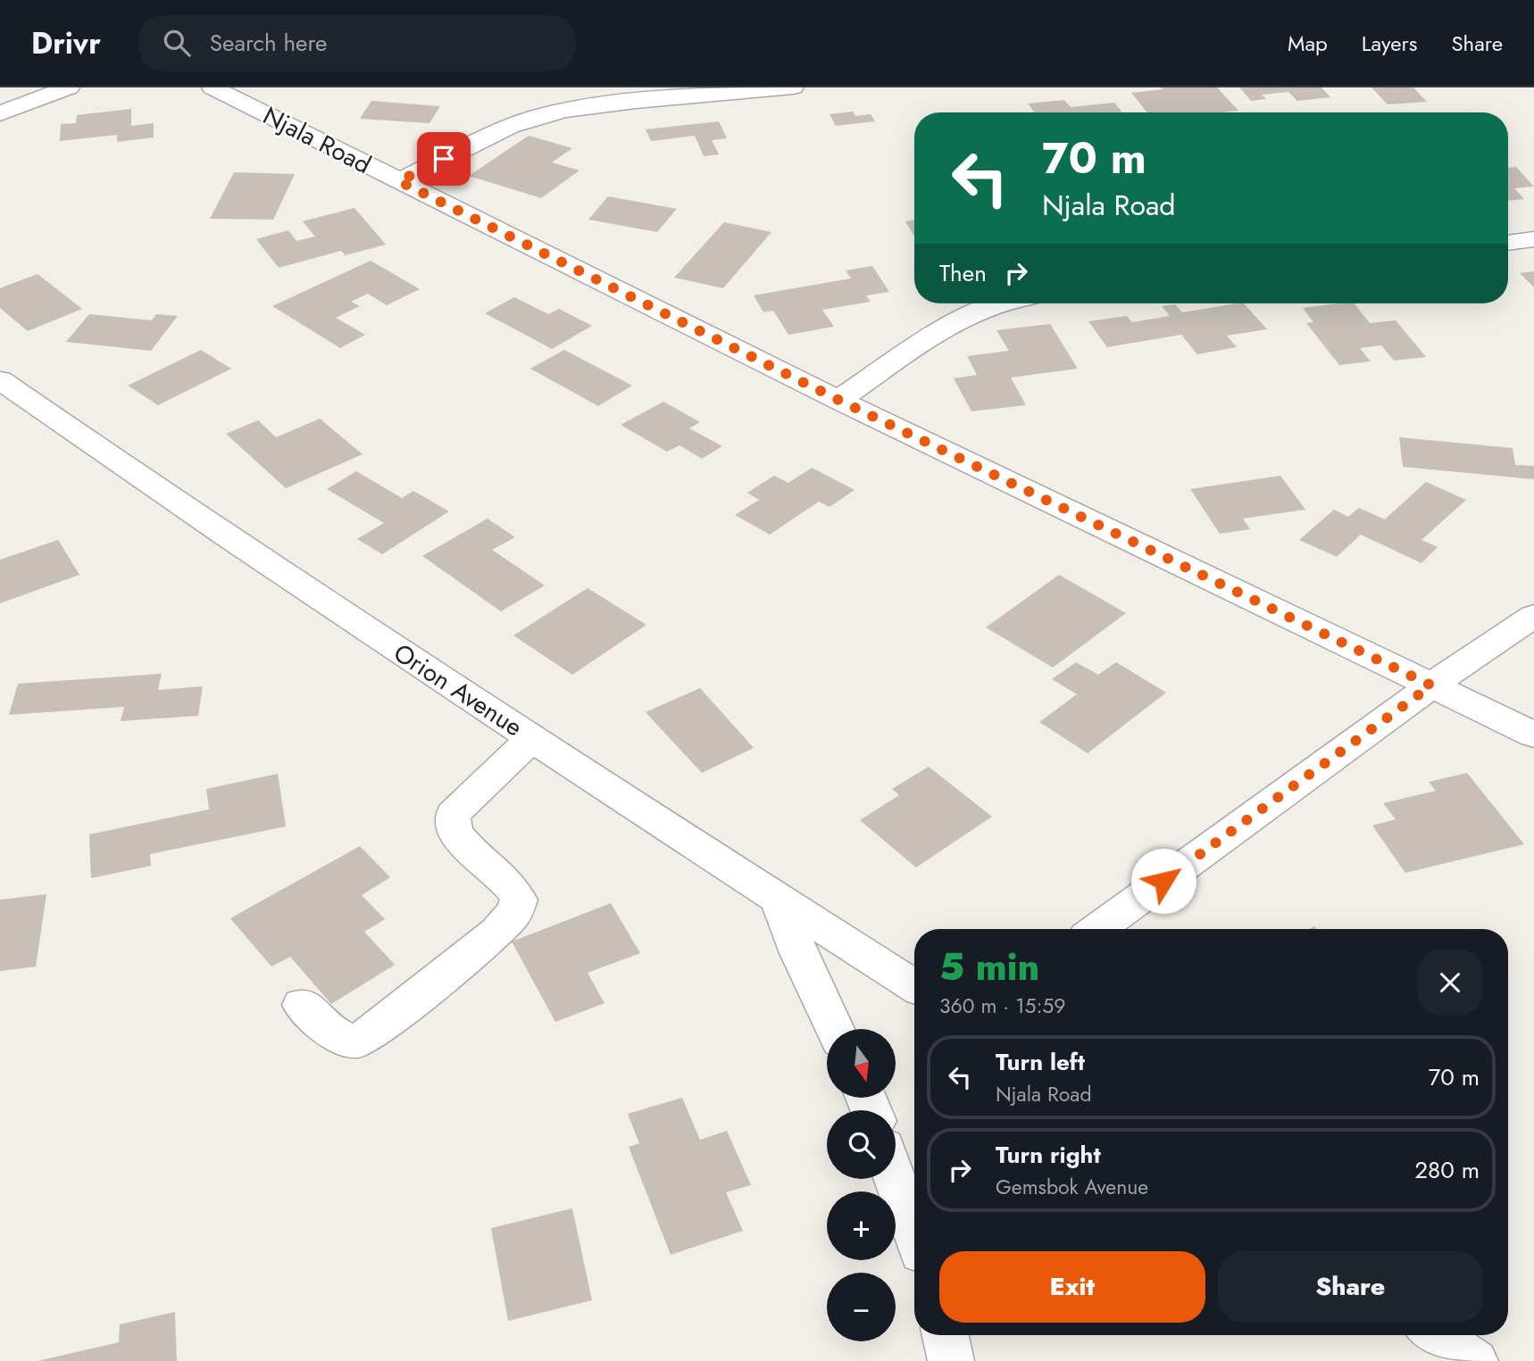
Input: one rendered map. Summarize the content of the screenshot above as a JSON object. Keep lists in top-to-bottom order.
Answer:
{
  "streets": {
    "street": ["Njala Road", "Orion Avenue"]
  },
  "north": "bottom",
  "page": {
    "header": "Drivr",
    "search": "Search here",
    "nav": ["Map", "Layers", "Share"],
    "turn": ["70 m", "Njala Road"],
    "then": "Then",
    "heading": ["5 min", "360 m · 15:59"],
    "map_buttons": ["+", "−"],
    "list": [
      {
        "name": "Turn left",
        "note": "Njala Road",
        "value": "70 m"
      },
      {
        "name": "Turn right",
        "note": "Gemsbok Avenue",
        "value": "280 m"
      }
    ],
    "buttons": ["Exit", "Share"]
  }
}
